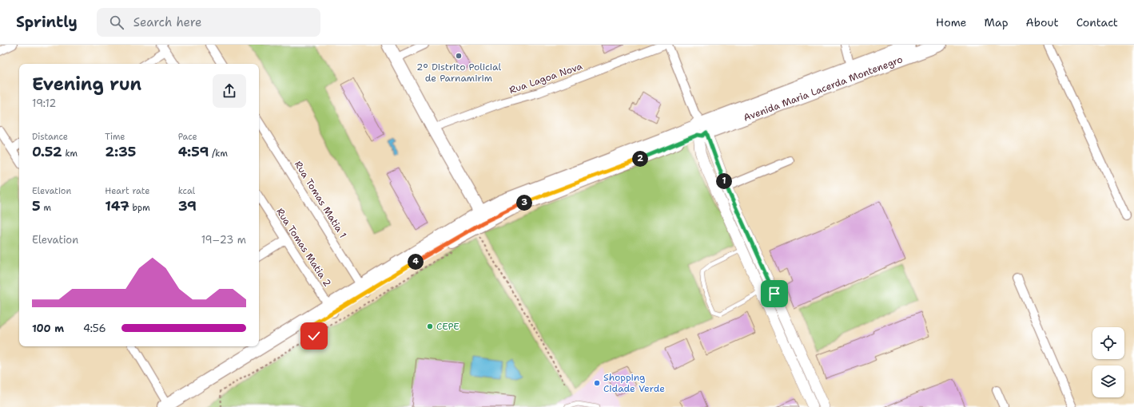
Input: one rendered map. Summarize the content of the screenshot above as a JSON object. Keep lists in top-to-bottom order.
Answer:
{
  "streets": {
    "main road": ["Avenida Maria Lacerda Montenegro"],
    "street": ["Rua Lagoa Nova", "Rua Tomas Matia 1", "Rua Tomas Matia 2"]
  },
  "crossings": [
    ["Avenida Maria Lacerda Montenegro", "Rua Tomas Matia 1"],
    ["Avenida Maria Lacerda Montenegro", "Rua Tomas Matia 2"]
  ],
  "places": ["2º Distrito Policial de Parnamirim", "CEPE", "Shopping Cidade Verde"],
  "page": {
    "header": "Sprintly",
    "search": "Search here",
    "nav": [
      "Home",
      "Map",
      "About",
      "Contact"
    ],
    "heading": ["Evening run", "19:12"],
    "stats": [
      ["Distance", "0.52 km"],
      ["Time", "2:35"],
      ["Pace", "4:59 /km"],
      ["Elevation", "5 m"],
      ["Heart rate", "147 bpm"],
      ["kcal", "39"]
    ],
    "pins": [
      "2",
      "1",
      "3",
      "4"
    ],
    "chart": ["Elevation", "19–23 m"],
    "list": [
      {
        "name": "100 m",
        "note": "4:56"
      }
    ]
  }
}
